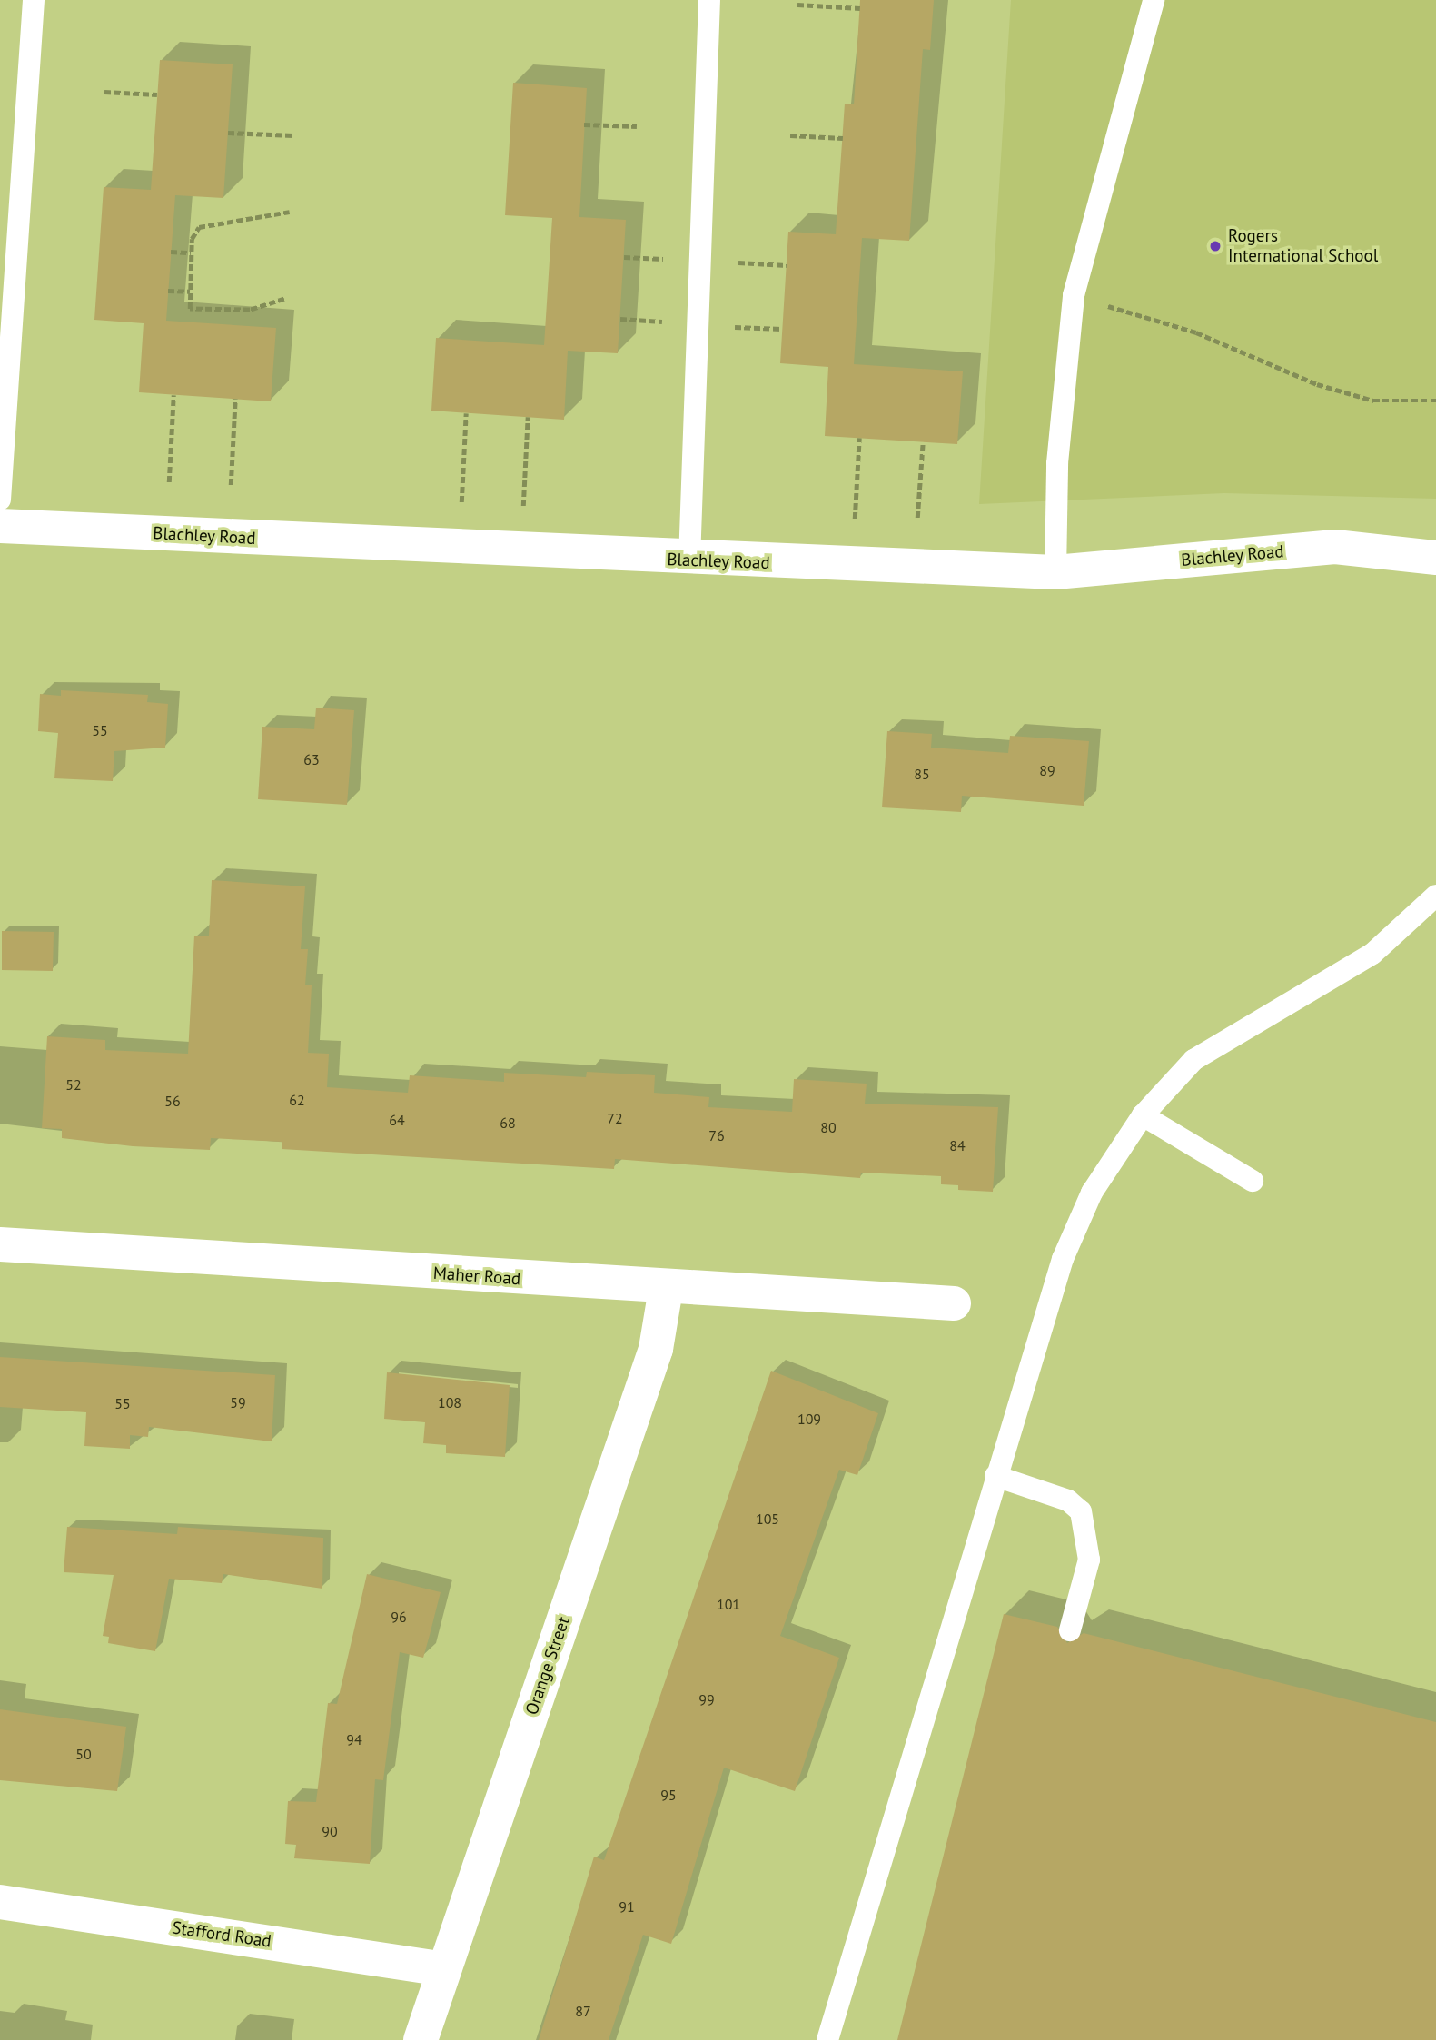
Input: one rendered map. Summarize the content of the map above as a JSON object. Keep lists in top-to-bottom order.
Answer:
{
  "streets": {
    "street": [
      "Blachley Road",
      "Maher Road",
      "Orange Street",
      "Stafford Road"
    ]
  },
  "crossings": [
    ["Maher Road", "Orange Street"],
    ["Orange Street", "Stafford Road"]
  ],
  "places": ["Rogers International School"],
  "house_numbers": [
    "55",
    "63",
    "89",
    "85",
    "52",
    "62",
    "56",
    "72",
    "64",
    "68",
    "80",
    "76",
    "84",
    "59",
    "108",
    "55",
    "109",
    "105",
    "101",
    "96",
    "99",
    "94",
    "50",
    "95",
    "90",
    "91",
    "87"
  ]
}
